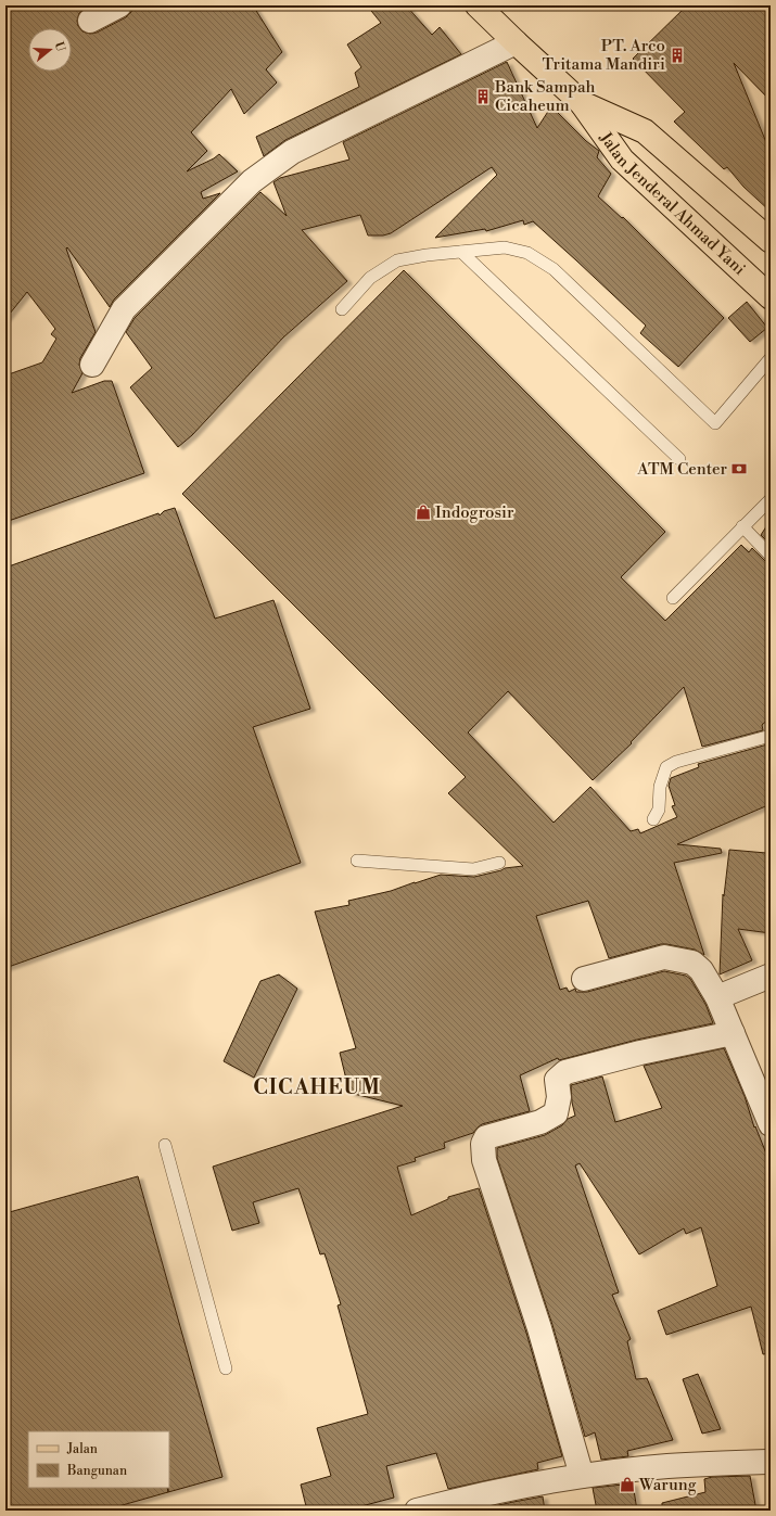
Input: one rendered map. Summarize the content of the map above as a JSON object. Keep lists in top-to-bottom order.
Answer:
{
  "streets": {
    "main road": ["Jalan Jenderal Ahmad Yani"]
  },
  "districts": ["CICAHEUM"],
  "places": {
    "building": ["PT. Arco Tritama Mandiri", "Bank Sampah Cicaheum"],
    "bank": ["ATM Center"],
    "shop": ["Indogrosir", "Warung"]
  },
  "legend": ["Jalan", "Bangunan"],
  "north": "right"
}
